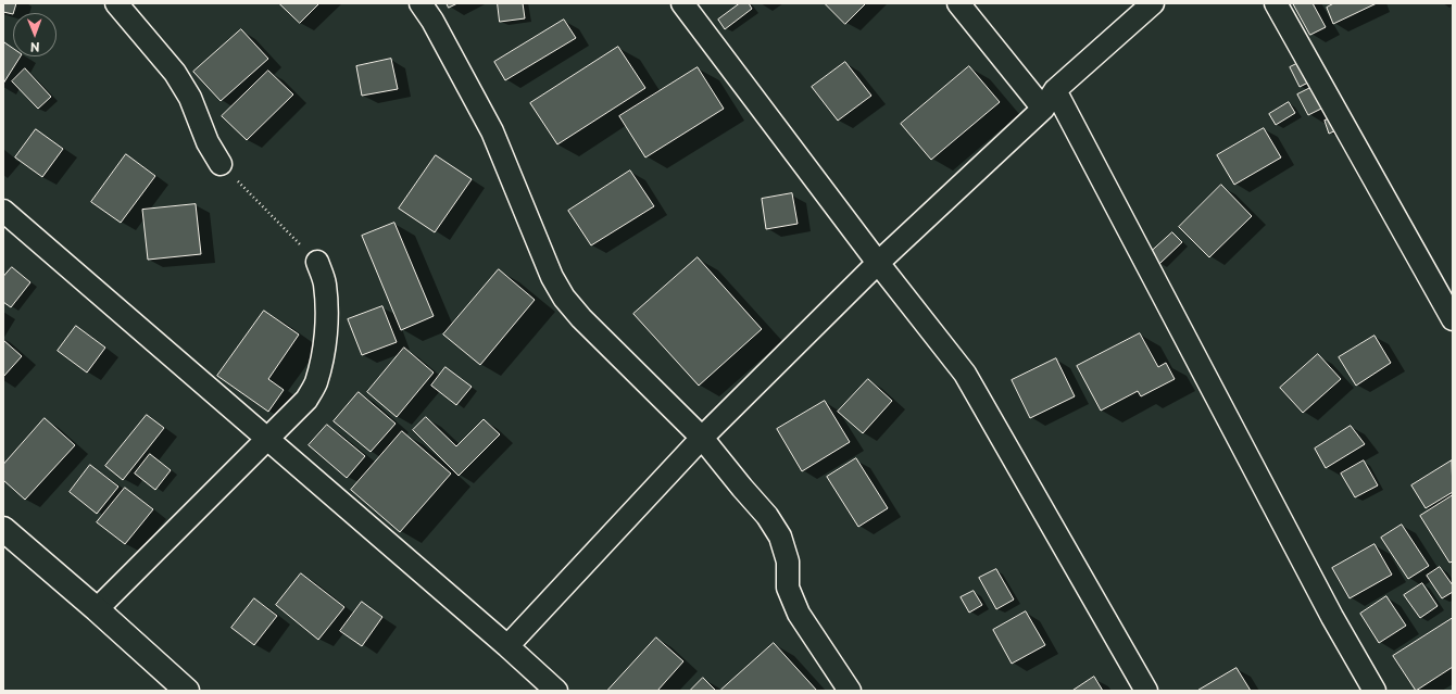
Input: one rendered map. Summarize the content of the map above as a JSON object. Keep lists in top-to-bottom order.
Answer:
{
  "north": "bottom"
}
